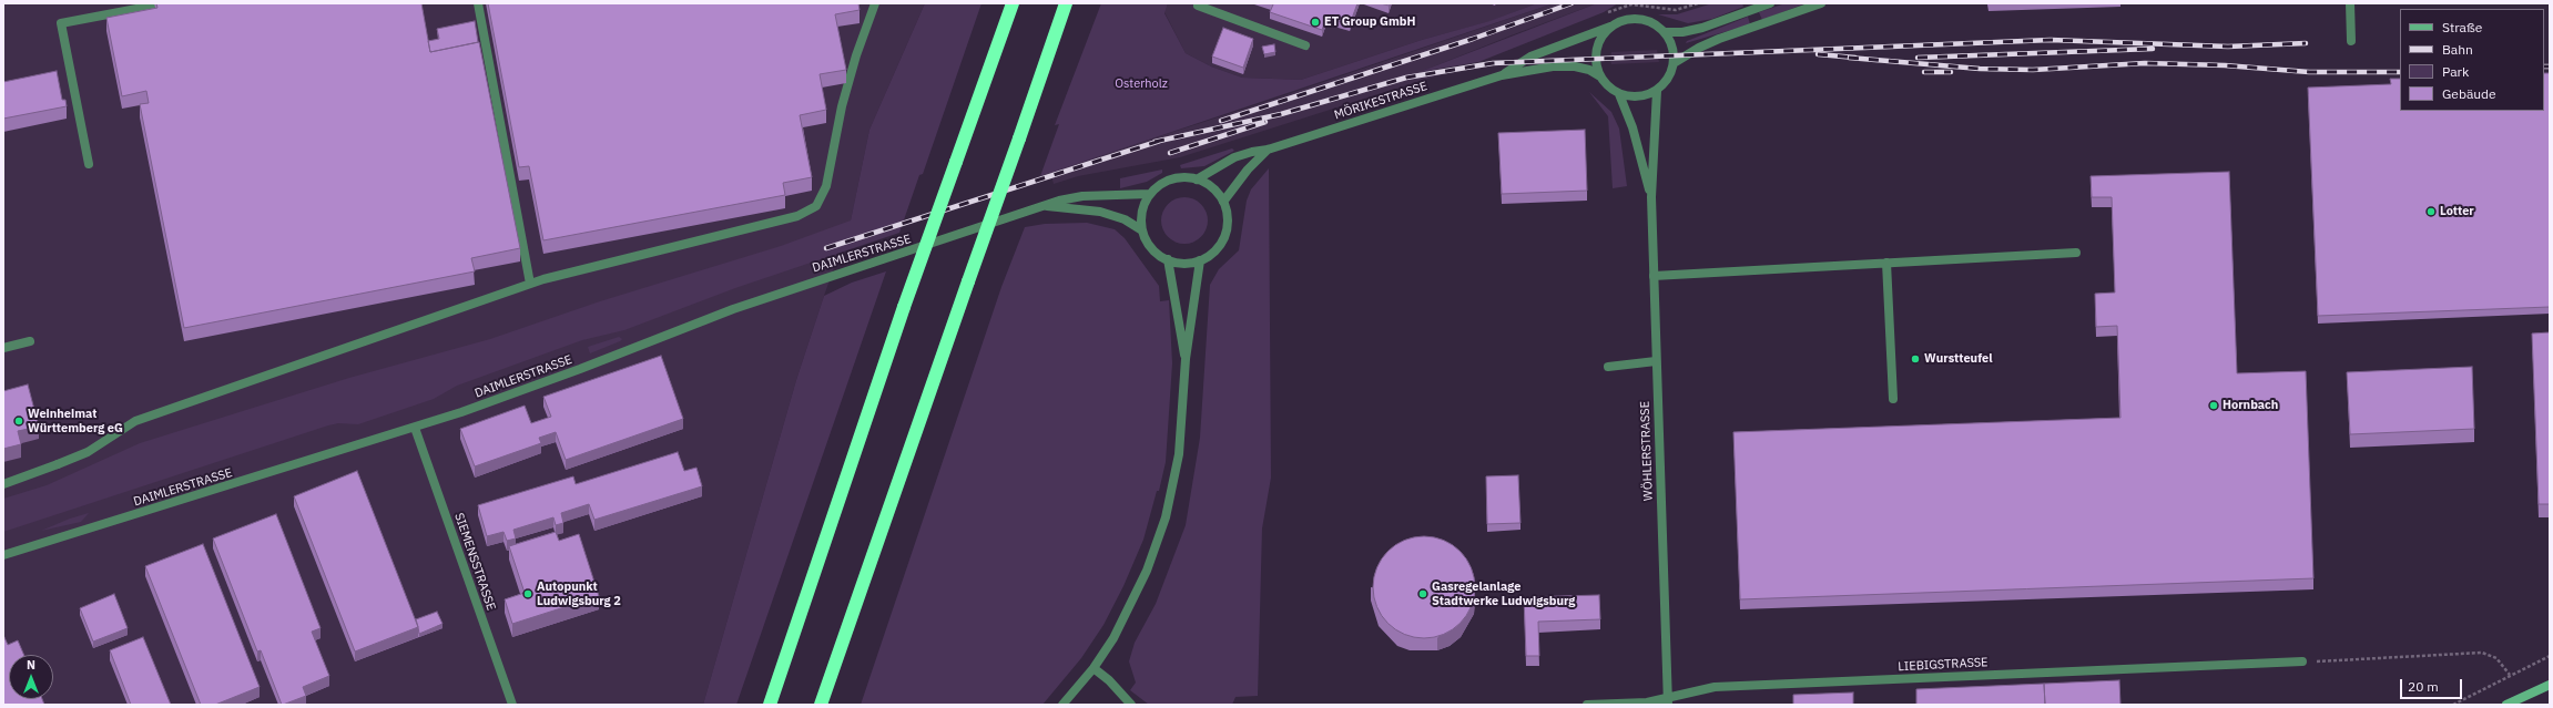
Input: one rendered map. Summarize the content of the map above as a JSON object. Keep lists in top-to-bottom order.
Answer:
{
  "streets": {
    "street": [
      "MÖRIKESTRASSE",
      "DAIMLERSTRASSE",
      "WÖHLERSTRASSE",
      "SIEMENSSTRASSE",
      "LIEBIGSTRASSE"
    ]
  },
  "crossings": [
    ["MÖRIKESTRASSE", "DAIMLERSTRASSE"],
    ["MÖRIKESTRASSE", "WÖHLERSTRASSE"],
    ["DAIMLERSTRASSE", "SIEMENSSTRASSE"],
    ["WÖHLERSTRASSE", "LIEBIGSTRASSE"]
  ],
  "parks": ["Osterholz"],
  "places": [
    "ET Group GmbH",
    "Lotter",
    "Wurstteufel",
    "Hornbach",
    "Weinheimat Württemberg eG",
    "Autopunkt Ludwigsburg 2",
    "Gasregelanlage Stadtwerke Ludwigsburg"
  ],
  "legend": [
    "Straße",
    "Bahn",
    "Park",
    "Gebäude"
  ],
  "scale_bar": "20 m",
  "north": "top"
}
